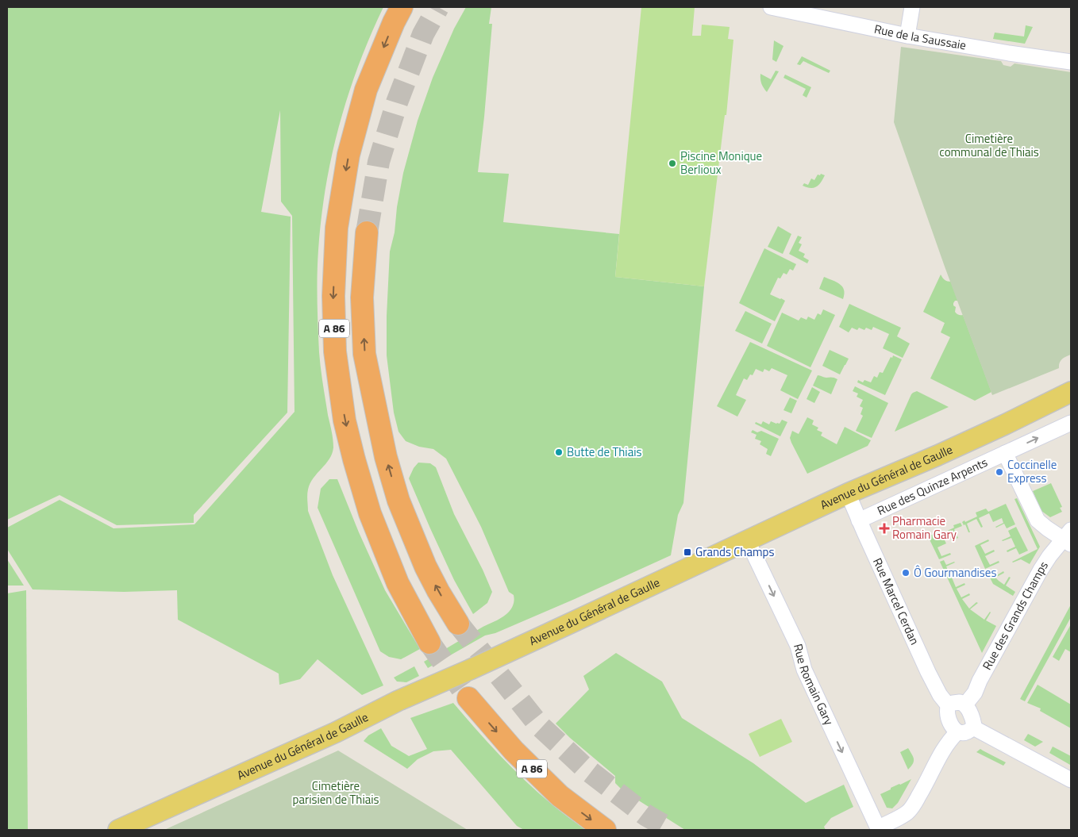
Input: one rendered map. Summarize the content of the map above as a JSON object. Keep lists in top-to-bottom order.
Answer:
{
  "streets": {
    "highway": ["A 86"],
    "main road": ["Avenue du Général de Gaulle"],
    "street": [
      "Rue de la Saussaie",
      "Rue des Quinze Arpents",
      "Rue Marcel Cerdan",
      "Rue des Grands Champs",
      "Rue Romain Gary"
    ]
  },
  "crossings": [
    ["Avenue du Général de Gaulle", "Rue Marcel Cerdan"],
    ["Avenue du Général de Gaulle", "Rue Romain Gary"],
    ["Rue des Quinze Arpents", "Rue Marcel Cerdan"],
    ["Rue Marcel Cerdan", "Rue des Grands Champs"]
  ],
  "one_way": ["Rue Romain Gary"],
  "parks": ["Cimetière communal de Thiais", "Cimetière parisien de Thiais"],
  "places": {
    "other": [
      "Piscine Monique Berlioux",
      "Butte de Thiais",
      "Coccinelle Express",
      "Ô Gourmandises"
    ],
    "health": ["Pharmacie Romain Gary"],
    "transit": ["Grands Champs"]
  }
}
